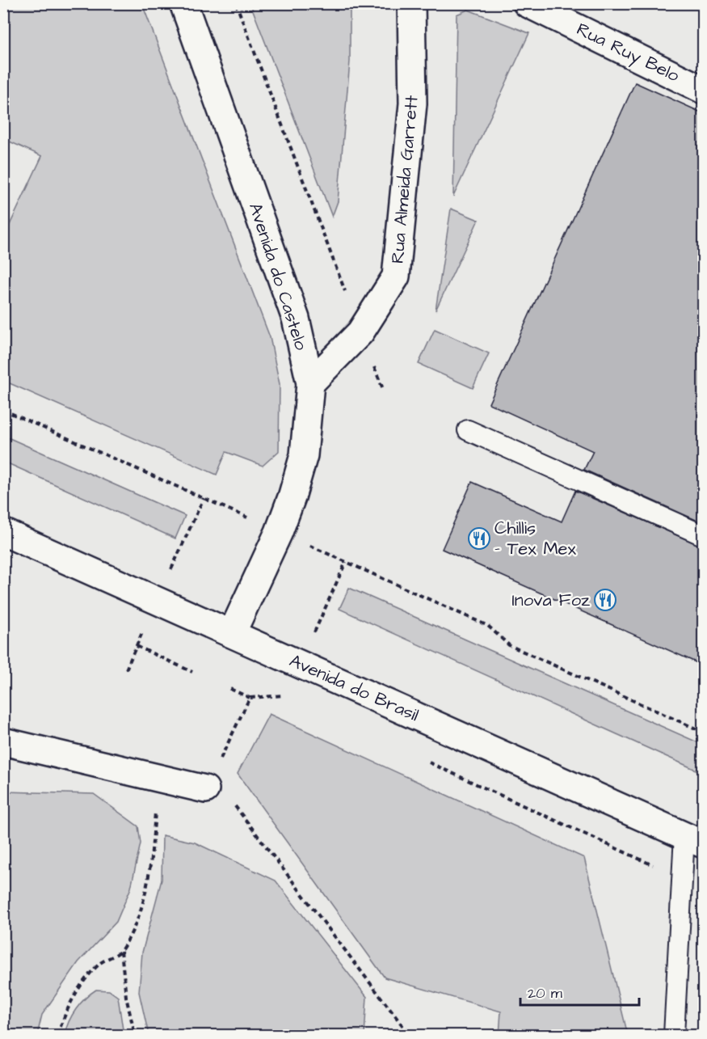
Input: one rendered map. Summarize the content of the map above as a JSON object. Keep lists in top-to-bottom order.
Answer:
{
  "streets": {
    "street": [
      "Rua Ruy Belo",
      "Rua Almeida Garrett",
      "Avenida do Castelo",
      "Avenida do Brasil"
    ]
  },
  "crossings": [
    ["Rua Almeida Garrett", "Avenida do Castelo"],
    ["Avenida do Castelo", "Avenida do Brasil"]
  ],
  "places": {
    "restaurant": ["Chillis - Tex Mex", "Inova Foz"]
  },
  "scale_bar": "20 m"
}
